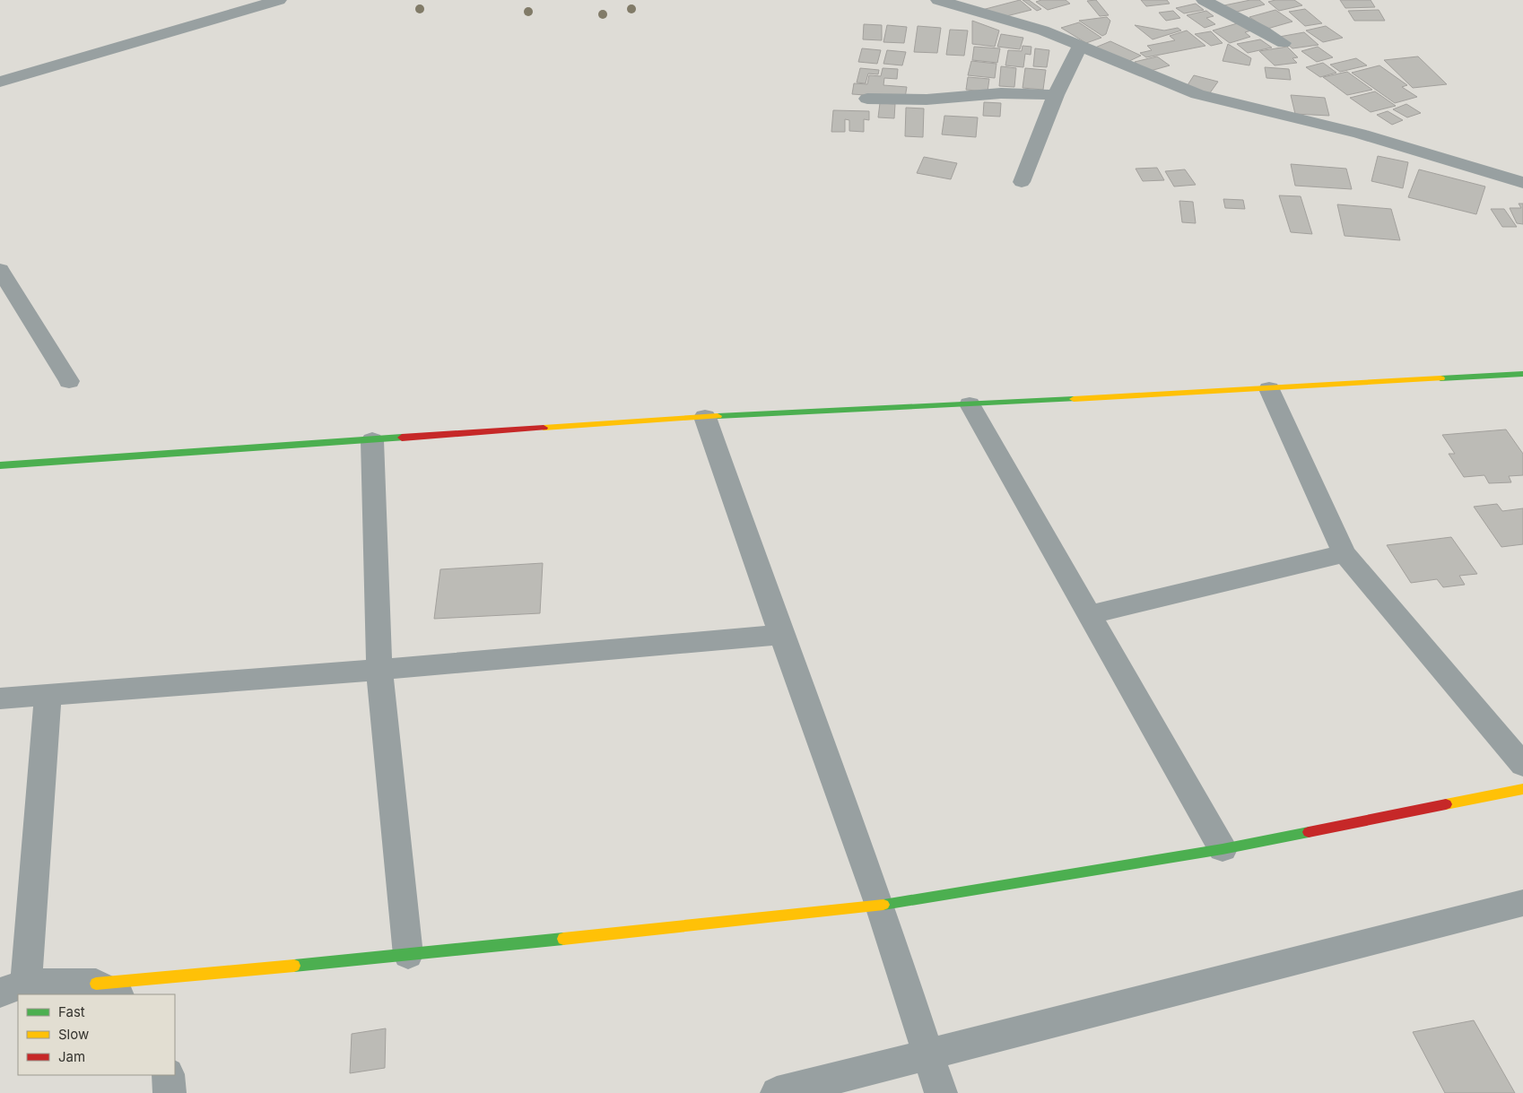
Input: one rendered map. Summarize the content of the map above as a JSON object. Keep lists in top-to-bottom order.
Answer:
{
  "legend": ["Fast", "Slow", "Jam"]
}
